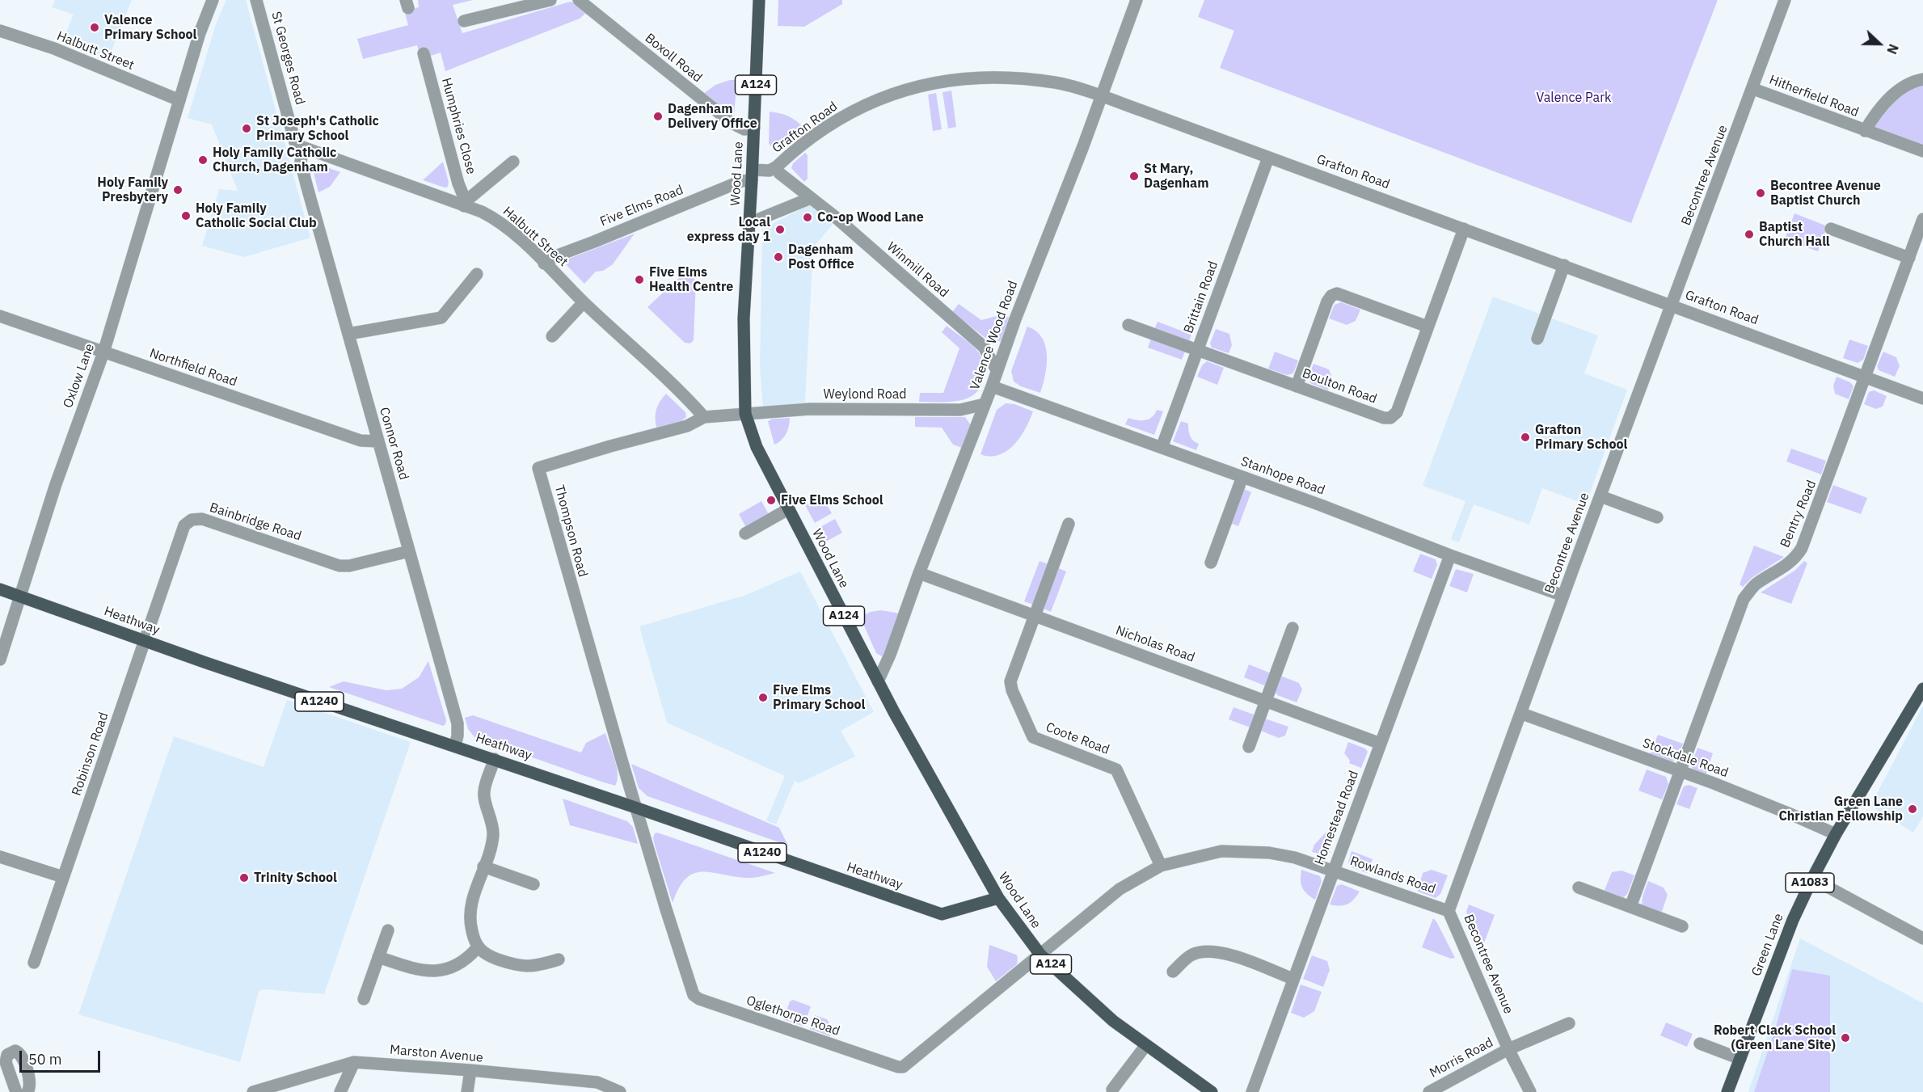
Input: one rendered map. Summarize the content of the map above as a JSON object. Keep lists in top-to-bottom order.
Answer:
{
  "streets": {
    "main road": [
      "A124",
      "Wood Lane",
      "Heathway",
      "A1240",
      "A1083",
      "Green Lane"
    ],
    "street": [
      "Halbutt Street",
      "St Georges Road",
      "Boxoll Road",
      "Hitherfield Road",
      "Humphries Close",
      "Grafton Road",
      "Becontree Avenue",
      "Five Elms Road",
      "Winmill Road",
      "Brittain Road",
      "Valence Wood Road",
      "Northfield Road",
      "Oxlow Lane",
      "Boulton Road",
      "Weylond Road",
      "Connor Road",
      "Stanhope Road",
      "Bentry Road",
      "Bainbridge Road",
      "Thompson Road",
      "Nicholas Road",
      "Coote Road",
      "Robinson Road",
      "Stockdale Road",
      "Homestead Road",
      "Rowlands Road",
      "Oglethorpe Road",
      "Marston Avenue",
      "Morris Road"
    ]
  },
  "crossings": [
    ["Halbutt Street", "St Georges Road"],
    ["Halbutt Street", "Humphries Close"],
    ["Halbutt Street", "Five Elms Road"],
    ["Halbutt Street", "Oxlow Lane"],
    ["Halbutt Street", "Connor Road"],
    ["Halbutt Street", "Thompson Road"],
    ["St Georges Road", "Connor Road"],
    ["Boxoll Road", "Wood Lane"],
    ["Hitherfield Road", "Becontree Avenue"],
    ["Grafton Road", "Becontree Avenue"],
    ["Grafton Road", "Winmill Road"],
    ["Grafton Road", "Brittain Road"],
    ["Grafton Road", "Valence Wood Road"],
    ["Grafton Road", "Boulton Road"],
    ["Grafton Road", "Bentry Road"],
    ["Wood Lane", "Five Elms Road"],
    ["Wood Lane", "Valence Wood Road"],
    ["Wood Lane", "Weylond Road"],
    ["Wood Lane", "Thompson Road"],
    ["Wood Lane", "Heathway"],
    ["Wood Lane", "Rowlands Road"],
    ["Wood Lane", "Oglethorpe Road"],
    ["Becontree Avenue", "Stanhope Road"],
    ["Becontree Avenue", "Stockdale Road"],
    ["Becontree Avenue", "Rowlands Road"],
    ["Becontree Avenue", "Morris Road"],
    ["Winmill Road", "Valence Wood Road"],
    ["Brittain Road", "Boulton Road"],
    ["Brittain Road", "Stanhope Road"],
    ["Valence Wood Road", "Weylond Road"],
    ["Valence Wood Road", "Stanhope Road"],
    ["Valence Wood Road", "Nicholas Road"],
    ["Northfield Road", "Oxlow Lane"],
    ["Northfield Road", "Connor Road"],
    ["Oxlow Lane", "Heathway"],
    ["Weylond Road", "Thompson Road"],
    ["Connor Road", "Bainbridge Road"],
    ["Connor Road", "Heathway"],
    ["Stanhope Road", "Homestead Road"],
    ["Bentry Road", "Stockdale Road"],
    ["Bainbridge Road", "Heathway"],
    ["Bainbridge Road", "Robinson Road"],
    ["Thompson Road", "Heathway"],
    ["Thompson Road", "Oglethorpe Road"],
    ["Heathway", "Robinson Road"],
    ["Heathway", "Oglethorpe Road"],
    ["Nicholas Road", "Coote Road"],
    ["Nicholas Road", "Homestead Road"],
    ["Coote Road", "Rowlands Road"],
    ["Stockdale Road", "Green Lane"],
    ["Homestead Road", "Rowlands Road"],
    ["Rowlands Road", "Oglethorpe Road"]
  ],
  "parks": ["Valence Park"],
  "places": [
    "Valence Primary School",
    "Dagenham Delivery Office",
    "St Joseph's Catholic Primary School",
    "Holy Family Catholic Church, Dagenham",
    "St Mary, Dagenham",
    "Holy Family Presbytery",
    "Becontree Avenue Baptist Church",
    "Holy Family Catholic Social Club",
    "Co-op Wood Lane",
    "Local express day 1",
    "Baptist Church Hall",
    "Dagenham Post Office",
    "Five Elms Health Centre",
    "Grafton Primary School",
    "Five Elms School",
    "Five Elms Primary School",
    "Green Lane Christian Fellowship",
    "Trinity School",
    "Robert Clack School (Green Lane Site)"
  ],
  "scale_bar": "50 m",
  "north": "right"
}
